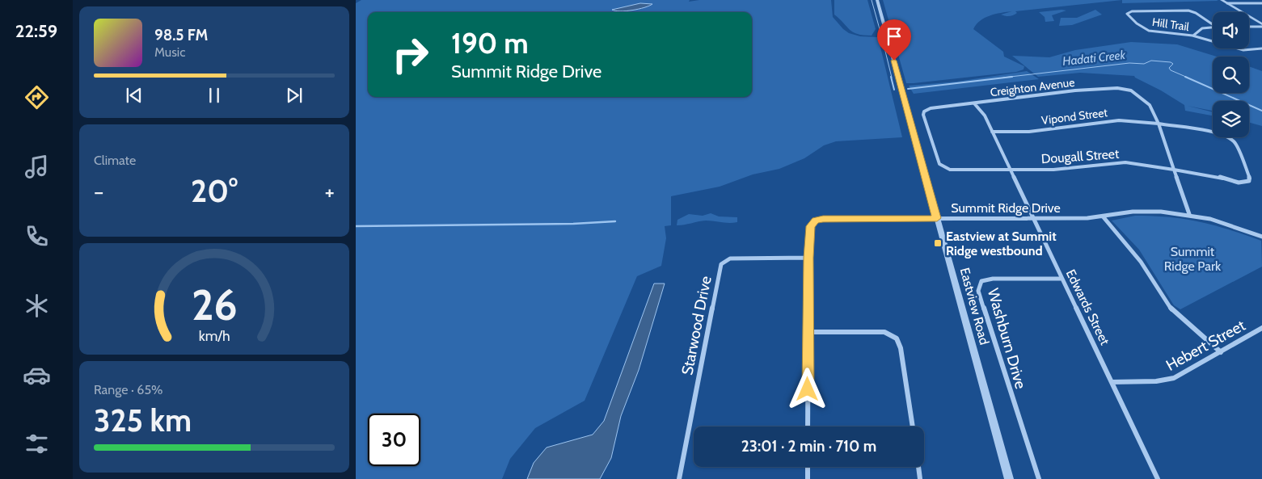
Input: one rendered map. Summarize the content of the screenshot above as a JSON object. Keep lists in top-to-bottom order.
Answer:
{
  "streets": {
    "street": [
      "Hill Trail",
      "Creighton Avenue",
      "Vipond Street",
      "Dougall Street",
      "Summit Ridge Drive",
      "Eastview Road",
      "Edwards Street",
      "Starwood Drive",
      "Washburn Drive",
      "Hebert Street"
    ]
  },
  "crossings": [
    ["Creighton Avenue", "Vipond Street"],
    ["Creighton Avenue", "Dougall Street"],
    ["Creighton Avenue", "Summit Ridge Drive"],
    ["Creighton Avenue", "Edwards Street"],
    ["Vipond Street", "Dougall Street"],
    ["Vipond Street", "Edwards Street"],
    ["Dougall Street", "Edwards Street"],
    ["Summit Ridge Drive", "Eastview Road"],
    ["Summit Ridge Drive", "Edwards Street"],
    ["Summit Ridge Drive", "Starwood Drive"],
    ["Edwards Street", "Washburn Drive"],
    ["Edwards Street", "Hebert Street"]
  ],
  "water": ["Hadati Creek"],
  "parks": ["Summit Ridge Park"],
  "places": {
    "transit": ["Eastview at Summit Ridge westbound"]
  },
  "page": {
    "tabs": "22:59",
    "turn": ["190 m", "Summit Ridge Drive"],
    "song": ["98.5 FM", "Music"],
    "tile": [
      "Climate",
      ["Range · 65%", "325 km"]
    ],
    "heat": ["−", "20°", "+"],
    "limit": "30",
    "trip": "23:01 · 2 min · 710 m",
    "gauge": ["26", "km/h"]
  }
}
